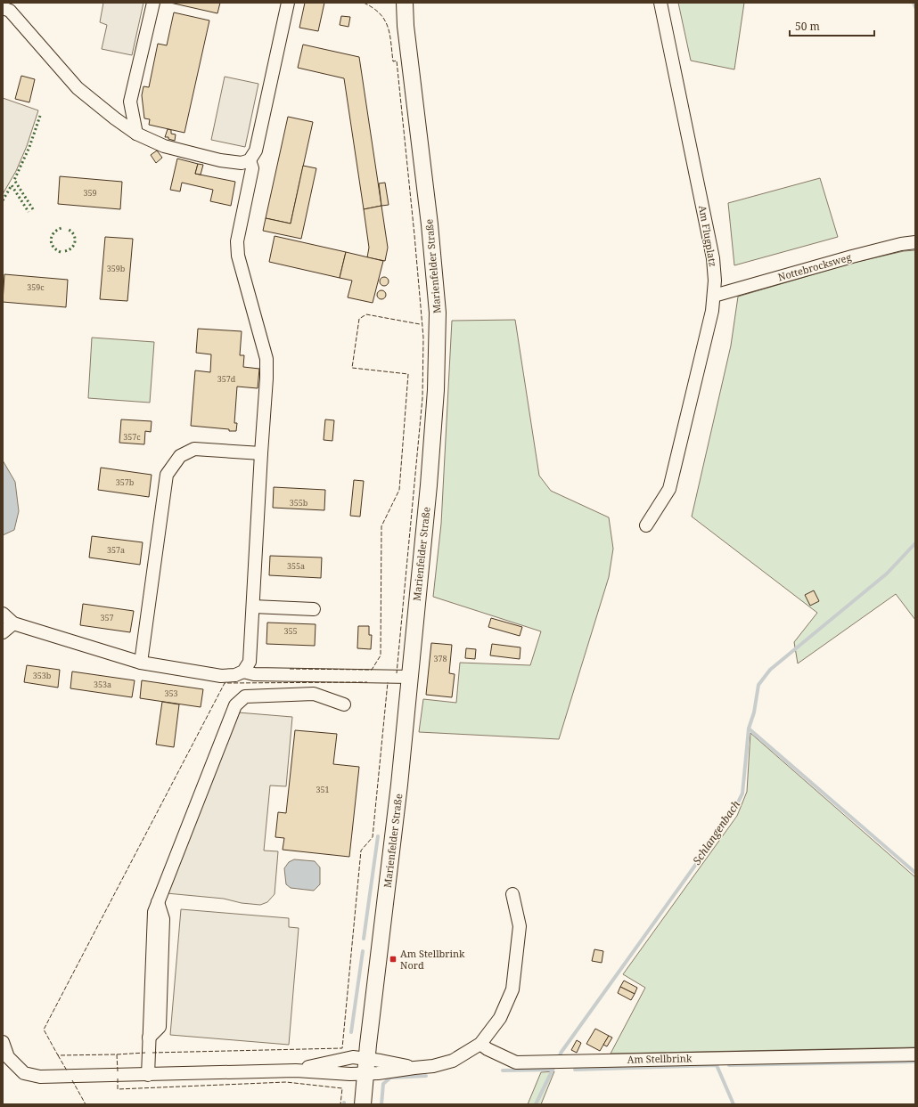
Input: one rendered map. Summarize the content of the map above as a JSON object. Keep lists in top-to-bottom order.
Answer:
{
  "streets": {
    "main road": ["Marienfelder Straße"],
    "street": ["Am Flugplatz", "Nottebrocksweg", "Am Stellbrink"]
  },
  "crossings": [
    ["Am Flugplatz", "Nottebrocksweg"]
  ],
  "water": ["Schlangenbach"],
  "places": {
    "transit": ["Am Stellbrink Nord"]
  },
  "house_numbers": [
    "359",
    "359b",
    "359c",
    "357d",
    "357c",
    "357b",
    "355b",
    "357a",
    "355a",
    "357",
    "355",
    "378",
    "353b",
    "353a",
    "353",
    "351"
  ],
  "scale_bar": "50 m"
}
